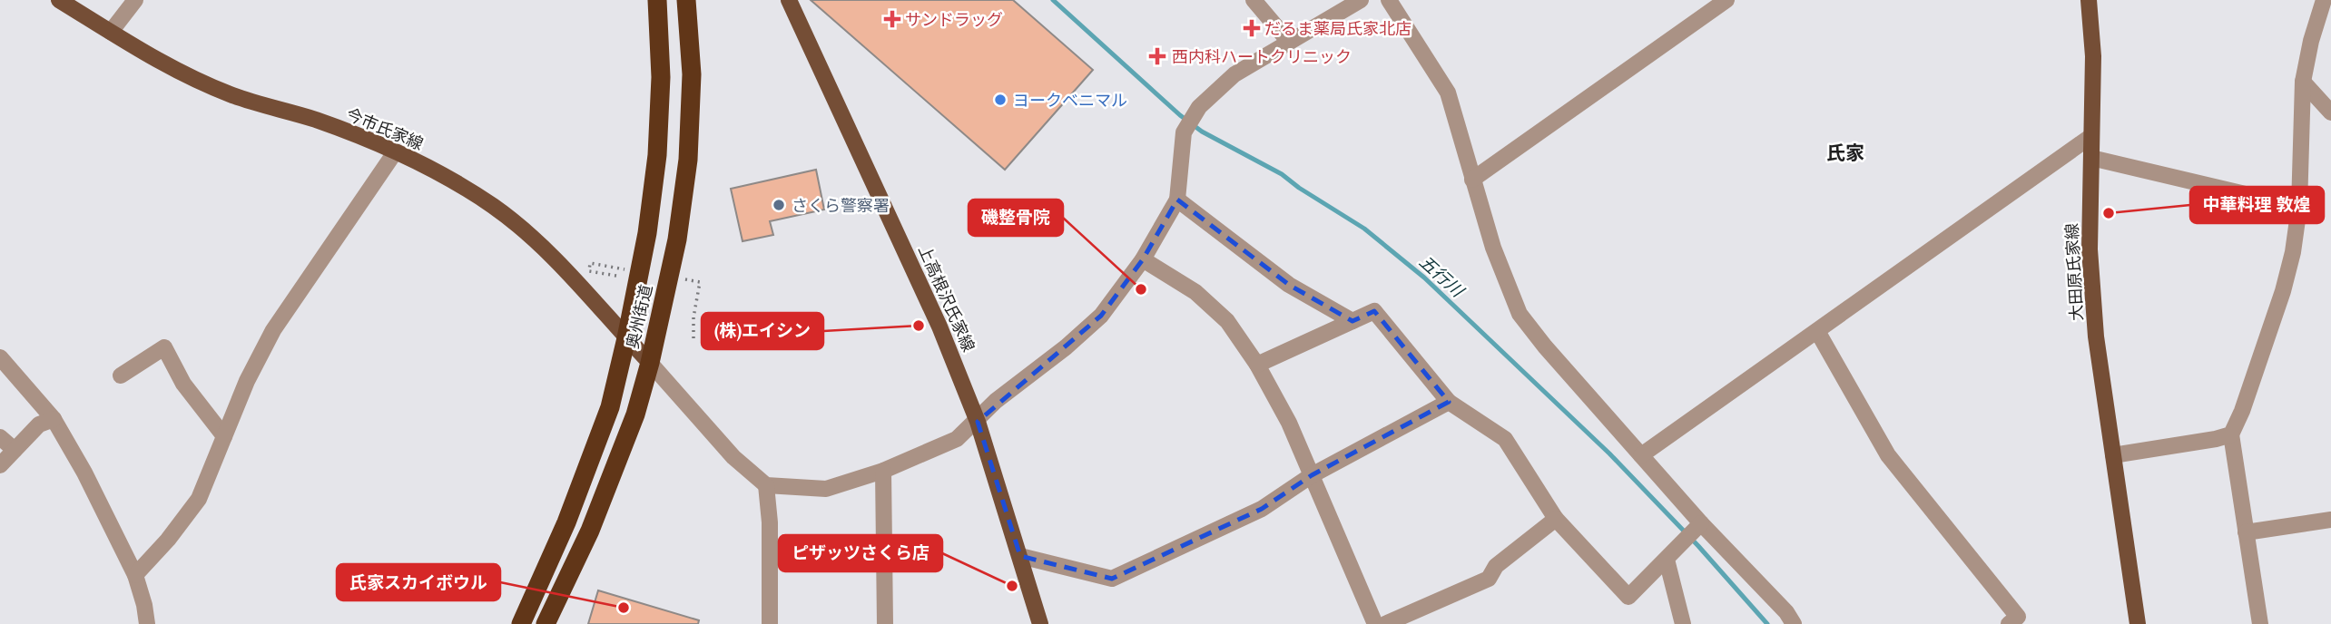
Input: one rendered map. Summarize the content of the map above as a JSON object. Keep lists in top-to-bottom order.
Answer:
{
  "streets": {
    "highway": ["奥州街道"],
    "main road": ["今市氏家線", "大田原氏家線", "上高根沢氏家線"]
  },
  "crossings": [
    ["今市氏家線", "奥州街道"]
  ],
  "districts": ["氏家"],
  "water": ["五行川"],
  "places": {
    "health": ["サンドラッグ", "だるま薬局氏家北店", "西内科ハートクリニック"],
    "other": [
      "ヨークベニマル",
      "さくら警察署",
      "中華料理 敦煌",
      "磯整骨院",
      "(株)エイシン",
      "ピザッツさくら店",
      "氏家スカイボウル"
    ]
  }
}
